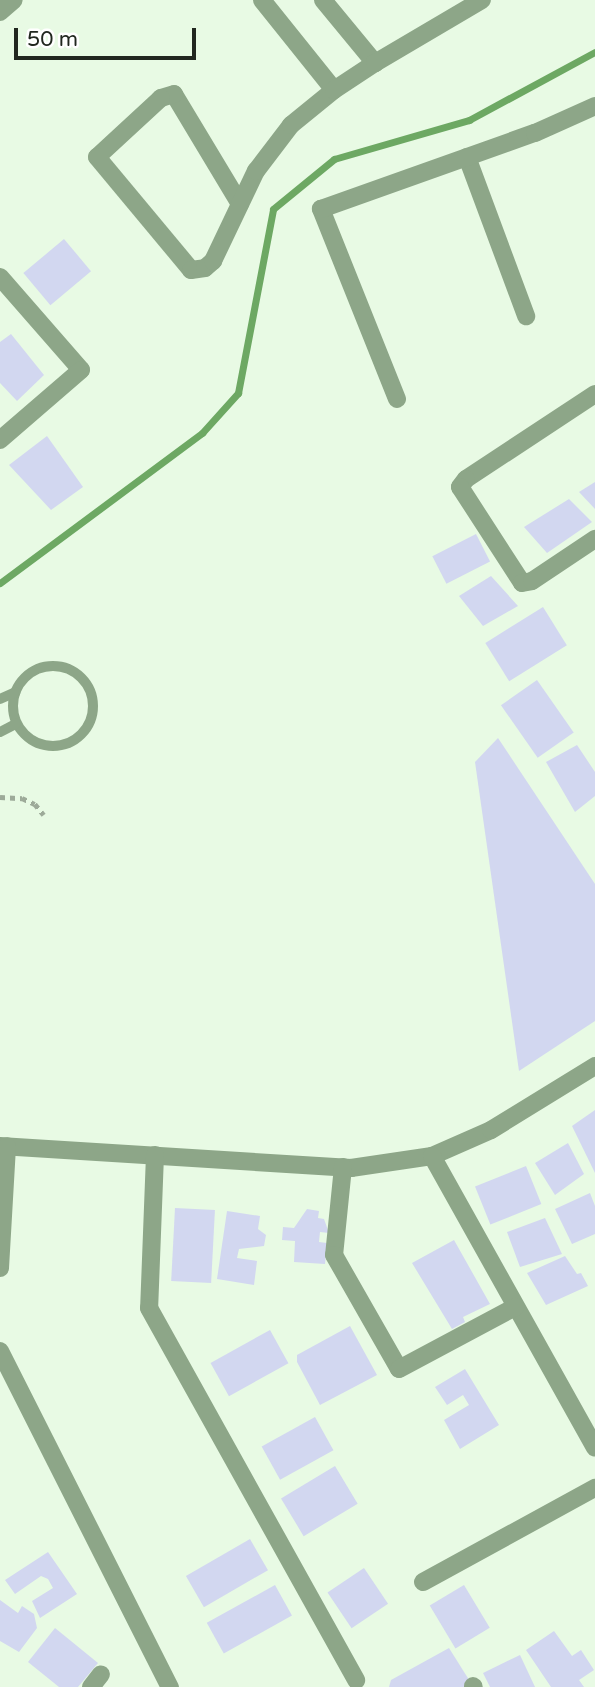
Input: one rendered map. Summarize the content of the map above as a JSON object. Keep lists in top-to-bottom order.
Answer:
{
  "scale_bar": "50 m"
}
